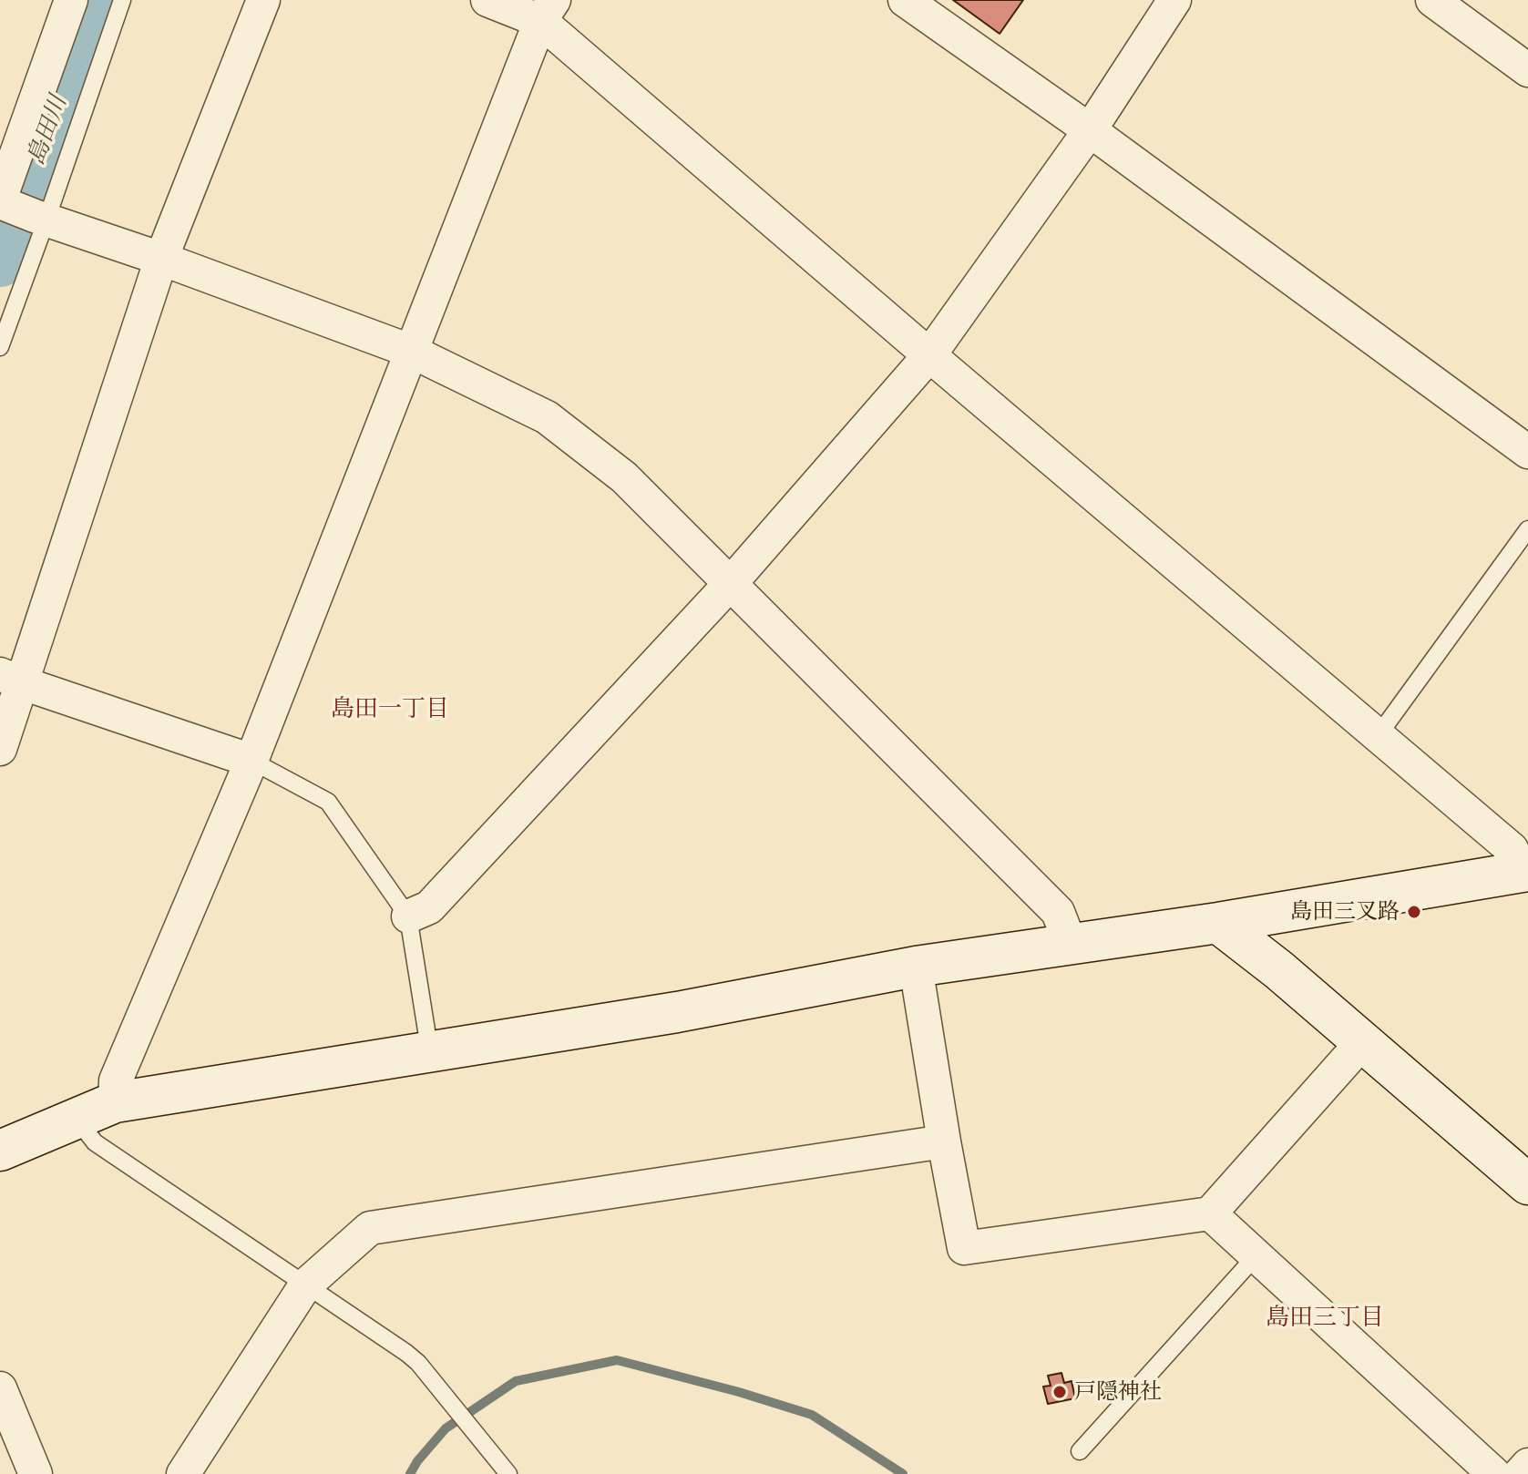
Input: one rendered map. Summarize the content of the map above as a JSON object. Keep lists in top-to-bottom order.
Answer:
{
  "districts": ["島田一丁目", "島田三丁目"],
  "water": ["島田川"],
  "places": ["島田三叉路", "戸隠神社"]
}
